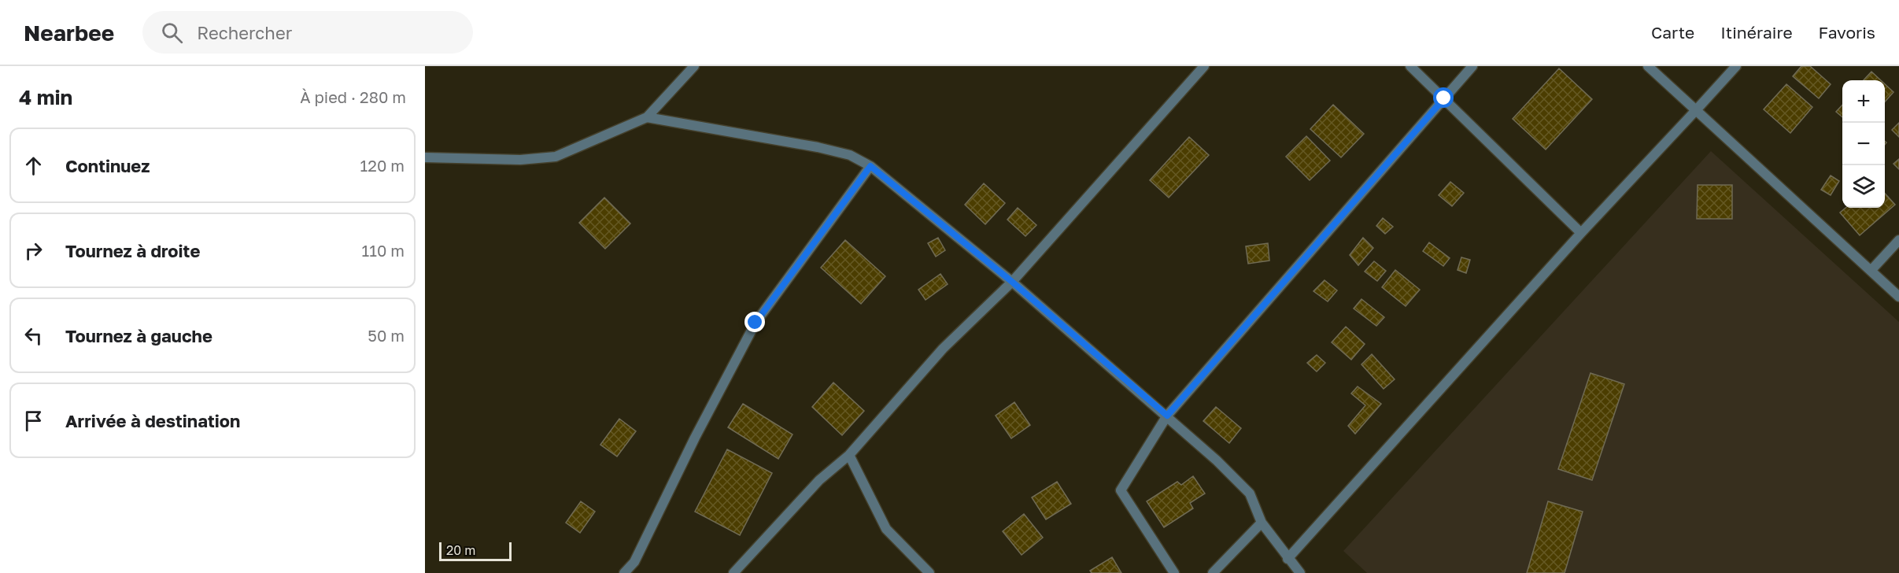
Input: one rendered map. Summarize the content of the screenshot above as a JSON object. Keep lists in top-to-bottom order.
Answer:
{
  "scale_bar": "20 m",
  "page": {
    "header": "Nearbee",
    "search": "Rechercher",
    "nav": ["Carte", "Itinéraire", "Favoris"],
    "heading": ["4 min", "À pied · 280 m"],
    "map_buttons": ["+", "−"],
    "list": [
      ["Continuez", "120 m"],
      ["Tournez à droite", "110 m"],
      ["Tournez à gauche", "50 m"],
      "Arrivée à destination"
    ],
    "scale": "20 m"
  }
}
